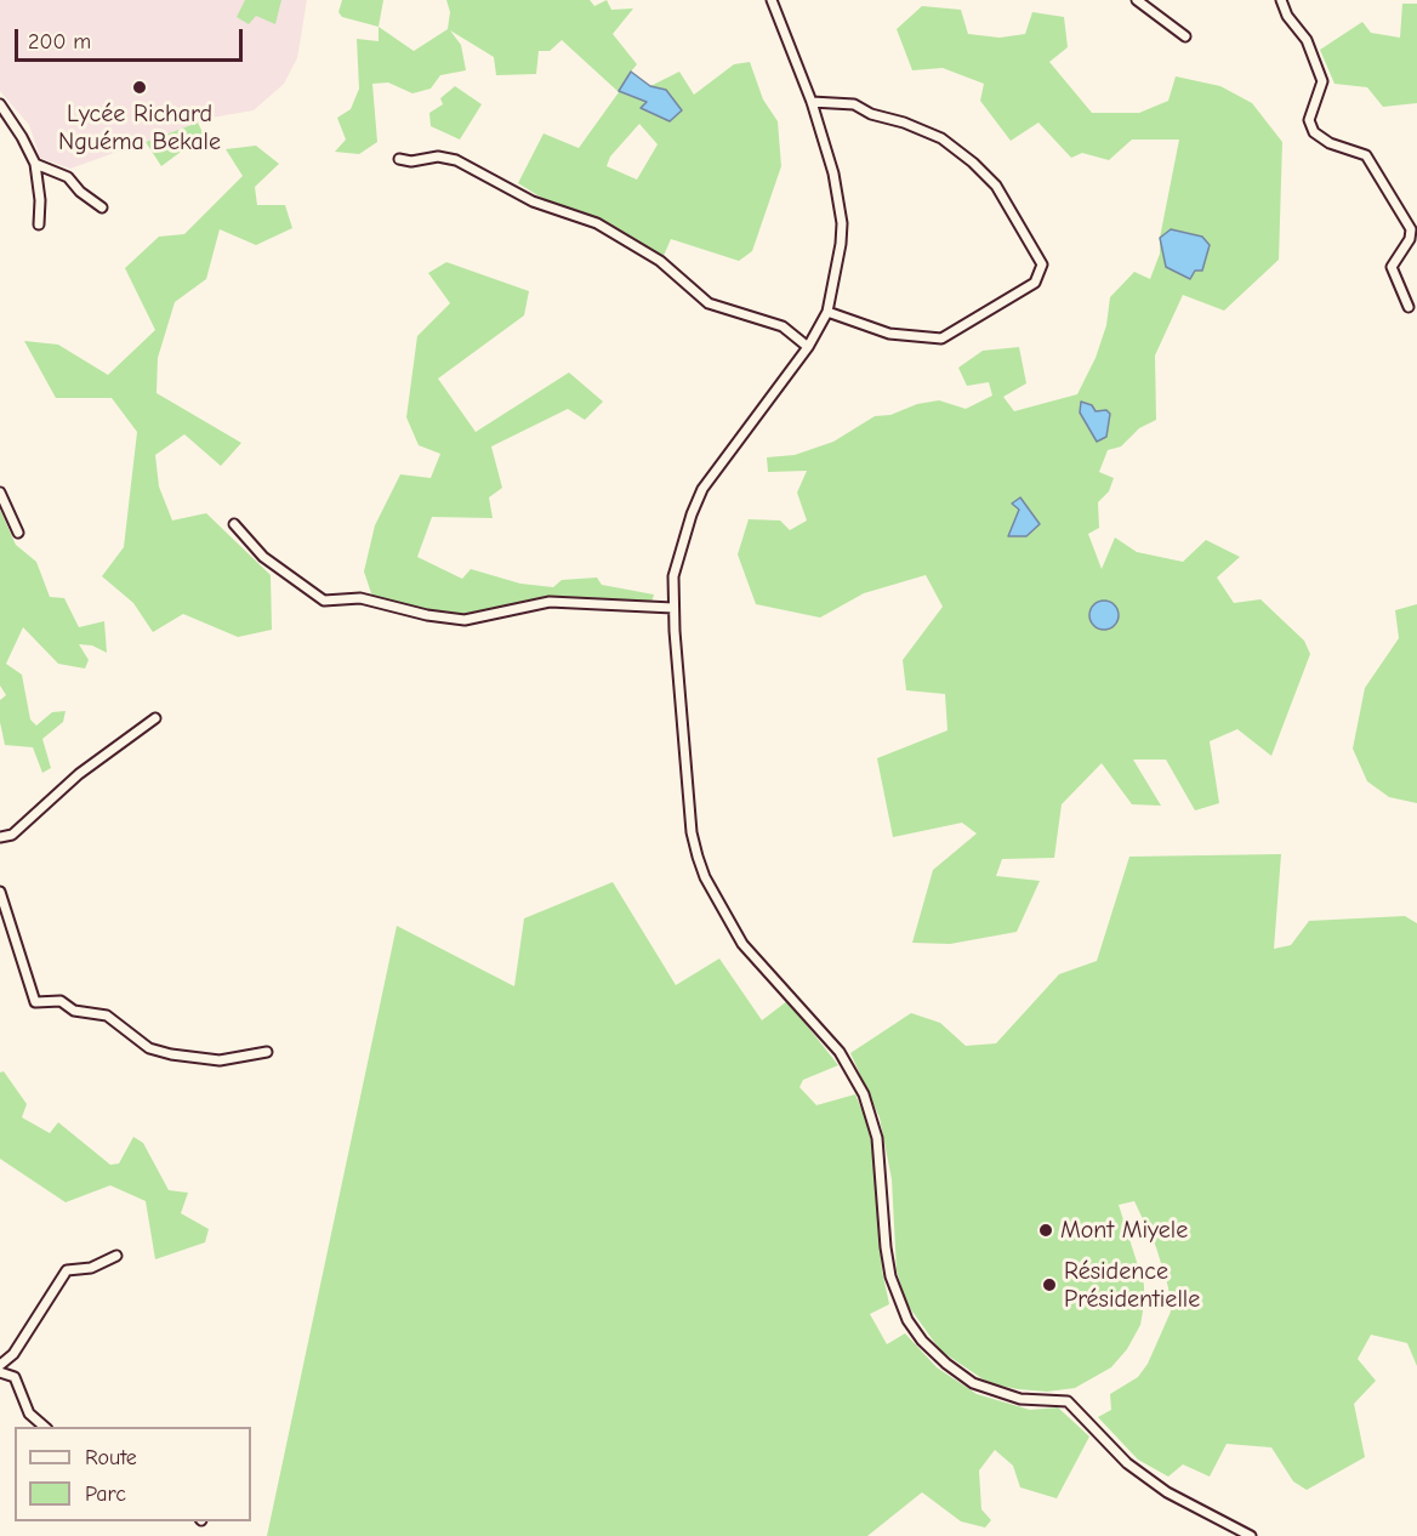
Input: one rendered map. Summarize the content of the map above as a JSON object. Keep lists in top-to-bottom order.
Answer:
{
  "places": ["Lycée Richard Nguéma Bekale", "Mont Miyele", "Résidence Présidentielle"],
  "legend": ["Route", "Parc"],
  "scale_bar": "200 m"
}
